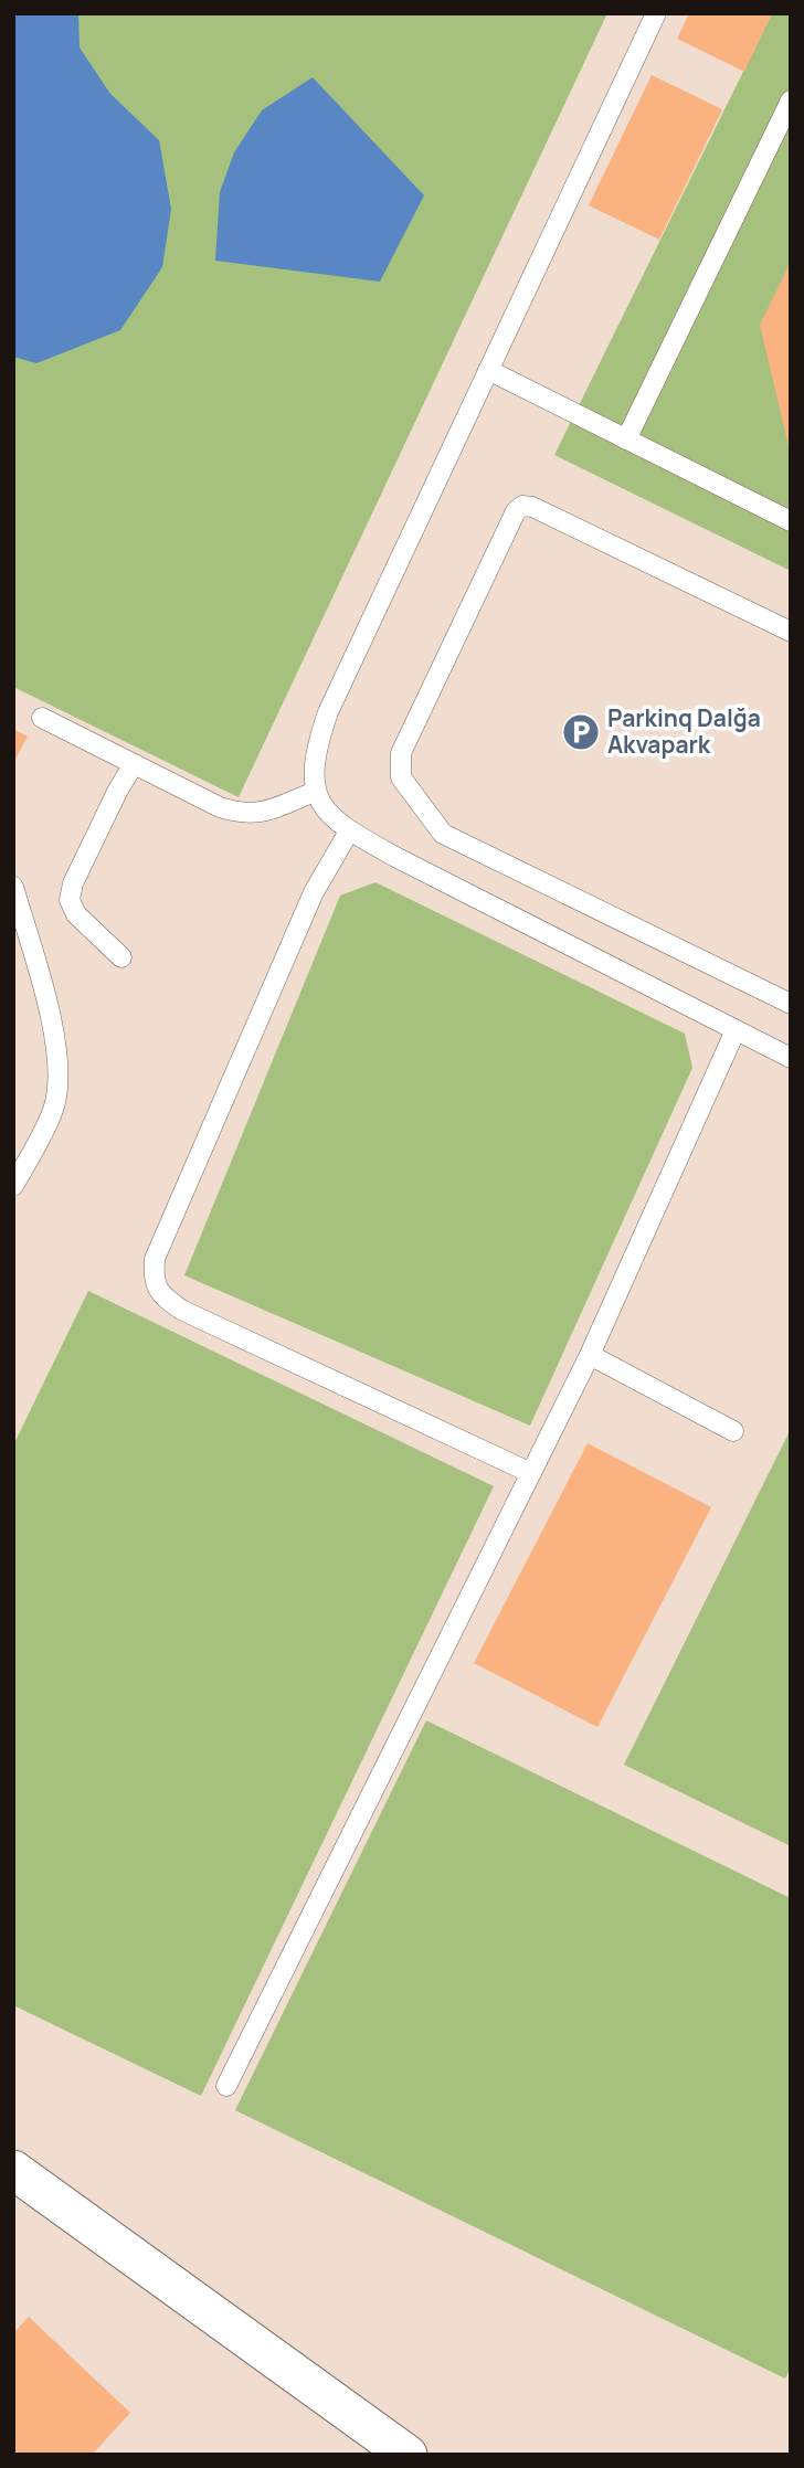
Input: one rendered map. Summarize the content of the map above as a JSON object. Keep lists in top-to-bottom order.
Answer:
{
  "places": {
    "parking": ["Parkinq Dalğa Akvapark"]
  }
}
